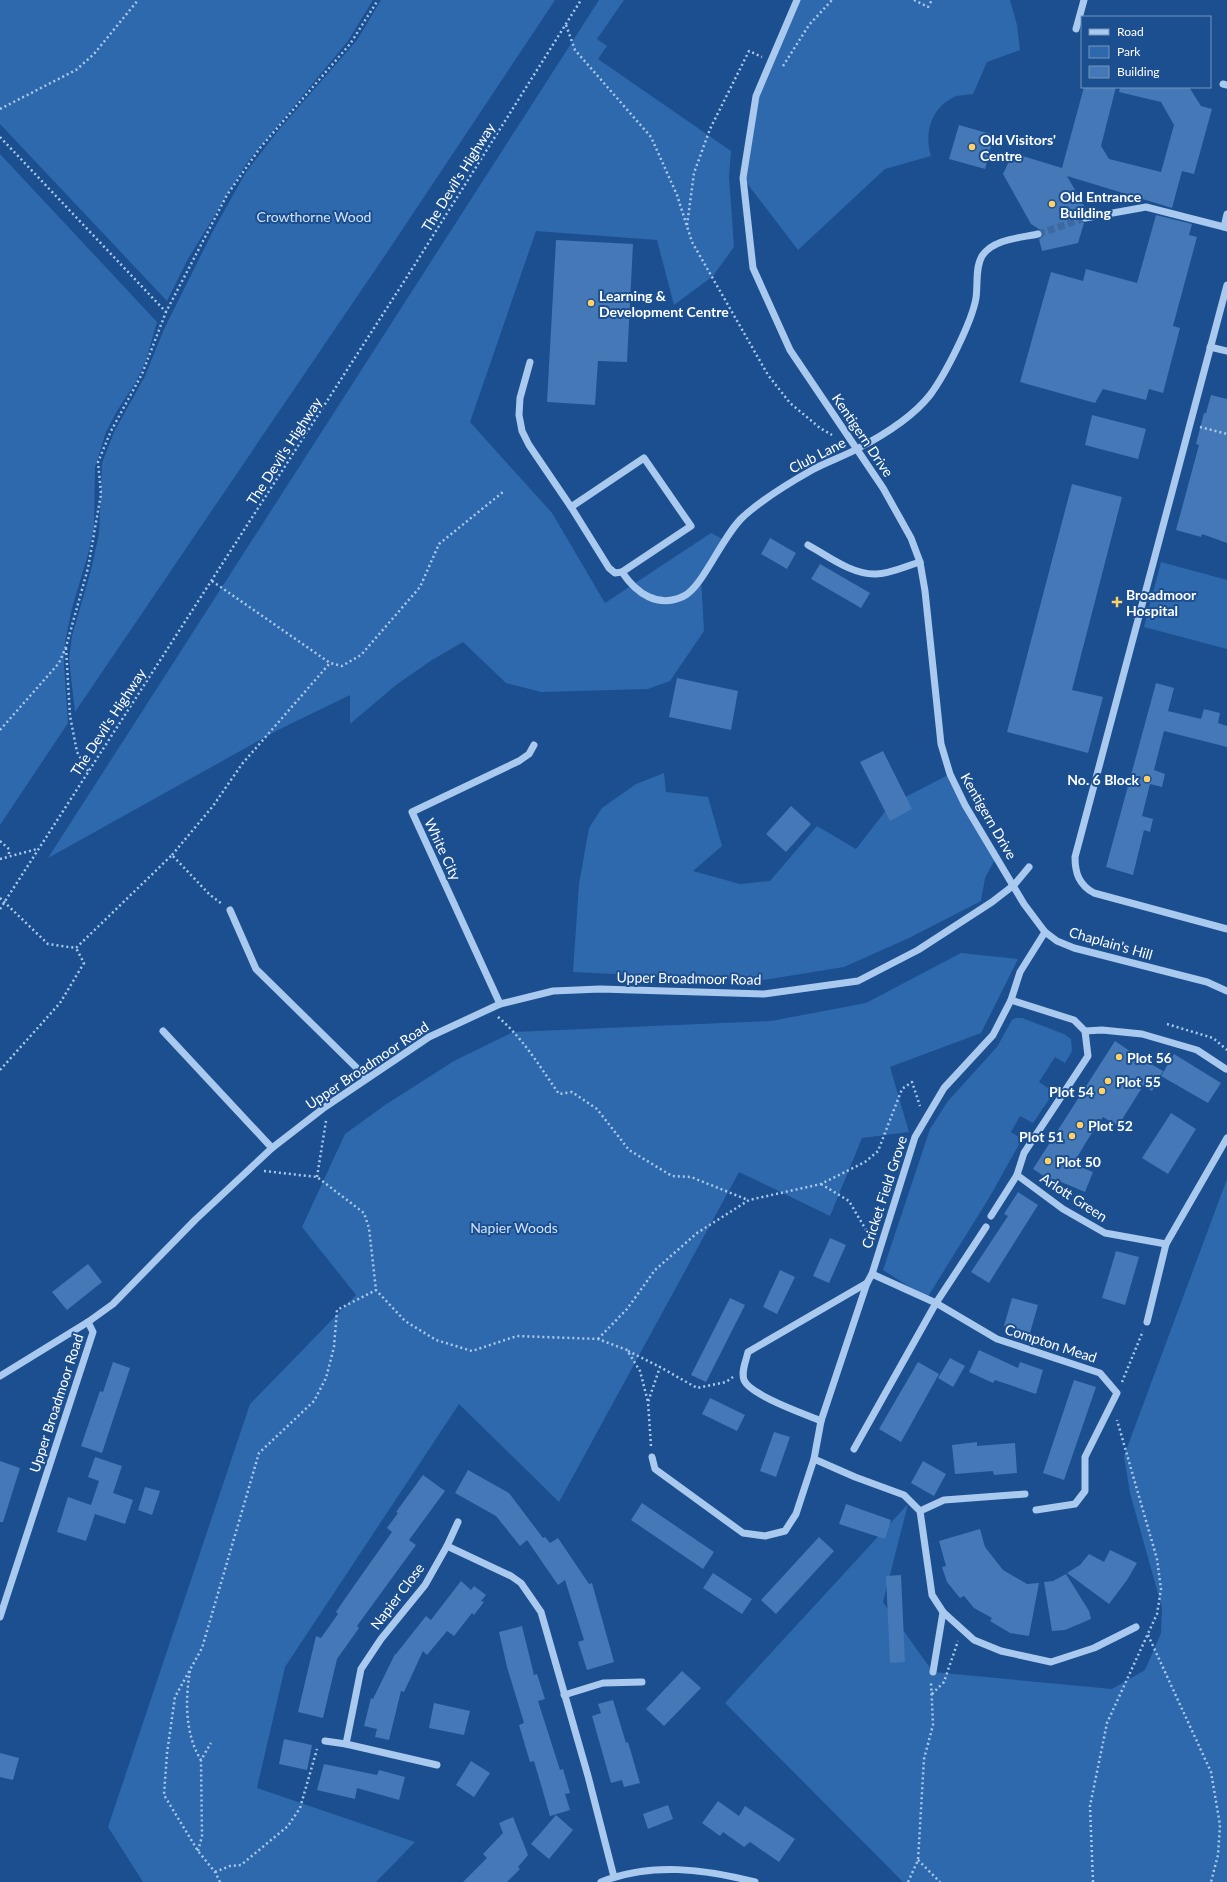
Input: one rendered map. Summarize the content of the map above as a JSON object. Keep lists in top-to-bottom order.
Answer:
{
  "streets": {
    "street": [
      "Kentigern Drive",
      "Club Lane",
      "White City",
      "Chaplain's Hill",
      "Upper Broadmoor Road",
      "Cricket Field Grove",
      "Arlott Green",
      "Compton Mead",
      "Napier Close"
    ],
    "path": ["The Devil's Highway"]
  },
  "crossings": [
    ["Kentigern Drive", "Club Lane"],
    ["Kentigern Drive", "Chaplain's Hill"],
    ["Kentigern Drive", "Upper Broadmoor Road"],
    ["White City", "Upper Broadmoor Road"],
    ["Chaplain's Hill", "Upper Broadmoor Road"],
    ["Chaplain's Hill", "Cricket Field Grove"],
    ["Cricket Field Grove", "Compton Mead"]
  ],
  "parks": ["Crowthorne Wood", "Napier Woods"],
  "places": {
    "other": [
      "Old Visitors' Centre",
      "Old Entrance Building",
      "Learning & Development Centre",
      "No. 6 Block",
      "Plot 56",
      "Plot 55",
      "Plot 54",
      "Plot 52",
      "Plot 51",
      "Plot 50"
    ],
    "health": ["Broadmoor Hospital"]
  },
  "legend": ["Road", "Park", "Building"]
}
